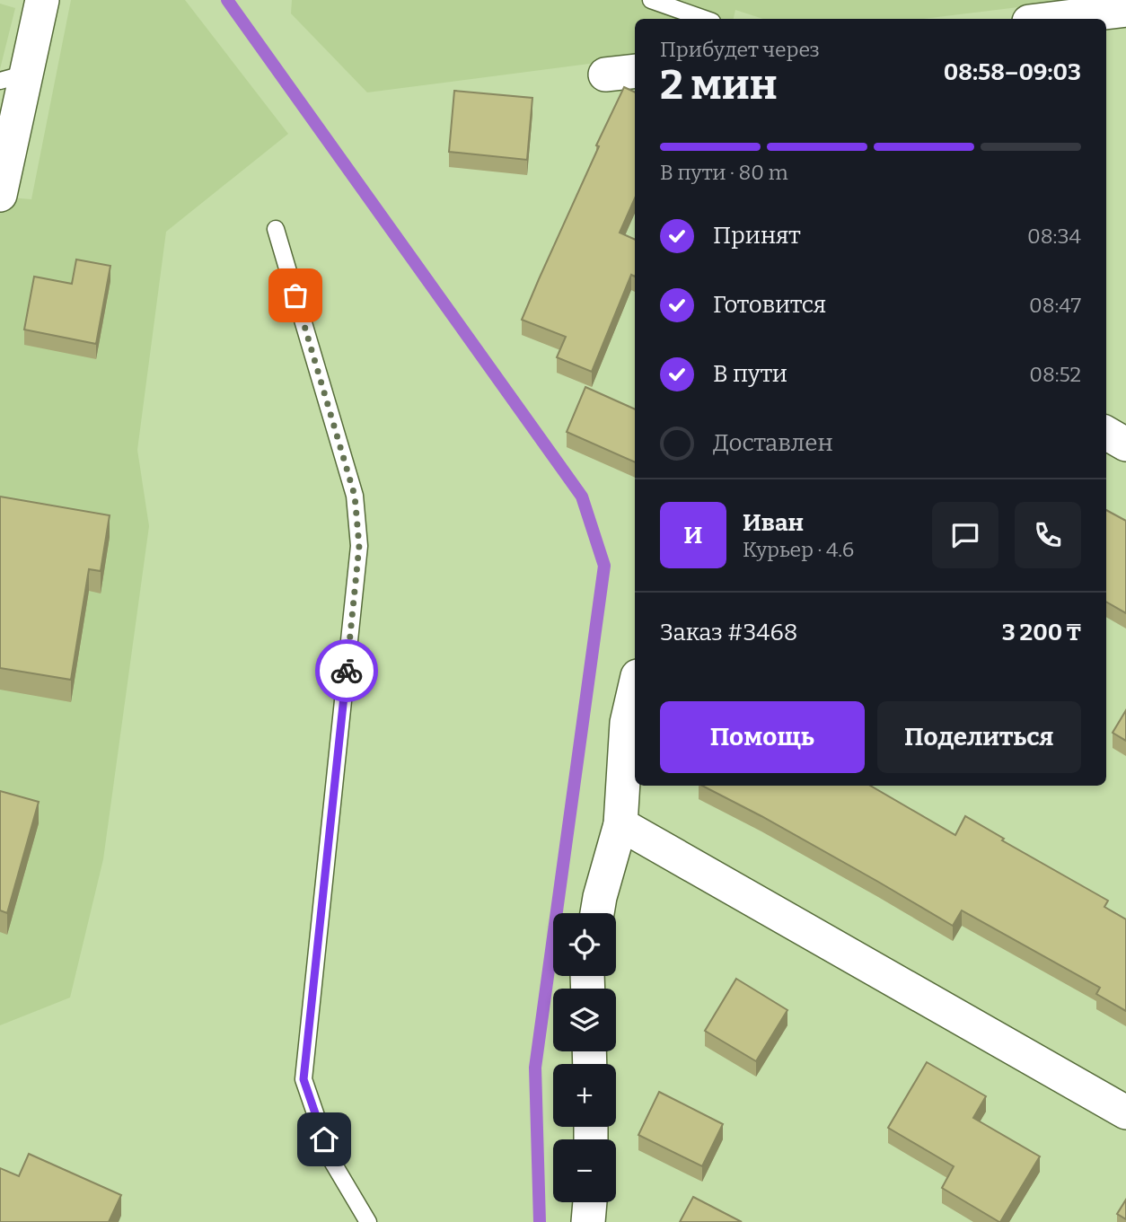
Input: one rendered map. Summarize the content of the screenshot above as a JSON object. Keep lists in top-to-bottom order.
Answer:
{
  "page": {
    "heading": ["2 мин", "Прибудет через", "08:58–09:03"],
    "panel": [
      "Иван",
      "Курьер · 4.6",
      "Заказ #3468",
      "3 200 ₸"
    ],
    "bar": "В пути · 80 m",
    "list": [
      ["Принят", "08:34"],
      ["Готовится", "08:47"],
      ["В пути", "08:52"],
      "Доставлен"
    ],
    "round": "И",
    "buttons": ["Помощь", "Поделиться"],
    "map_buttons": ["+", "−"]
  }
}
